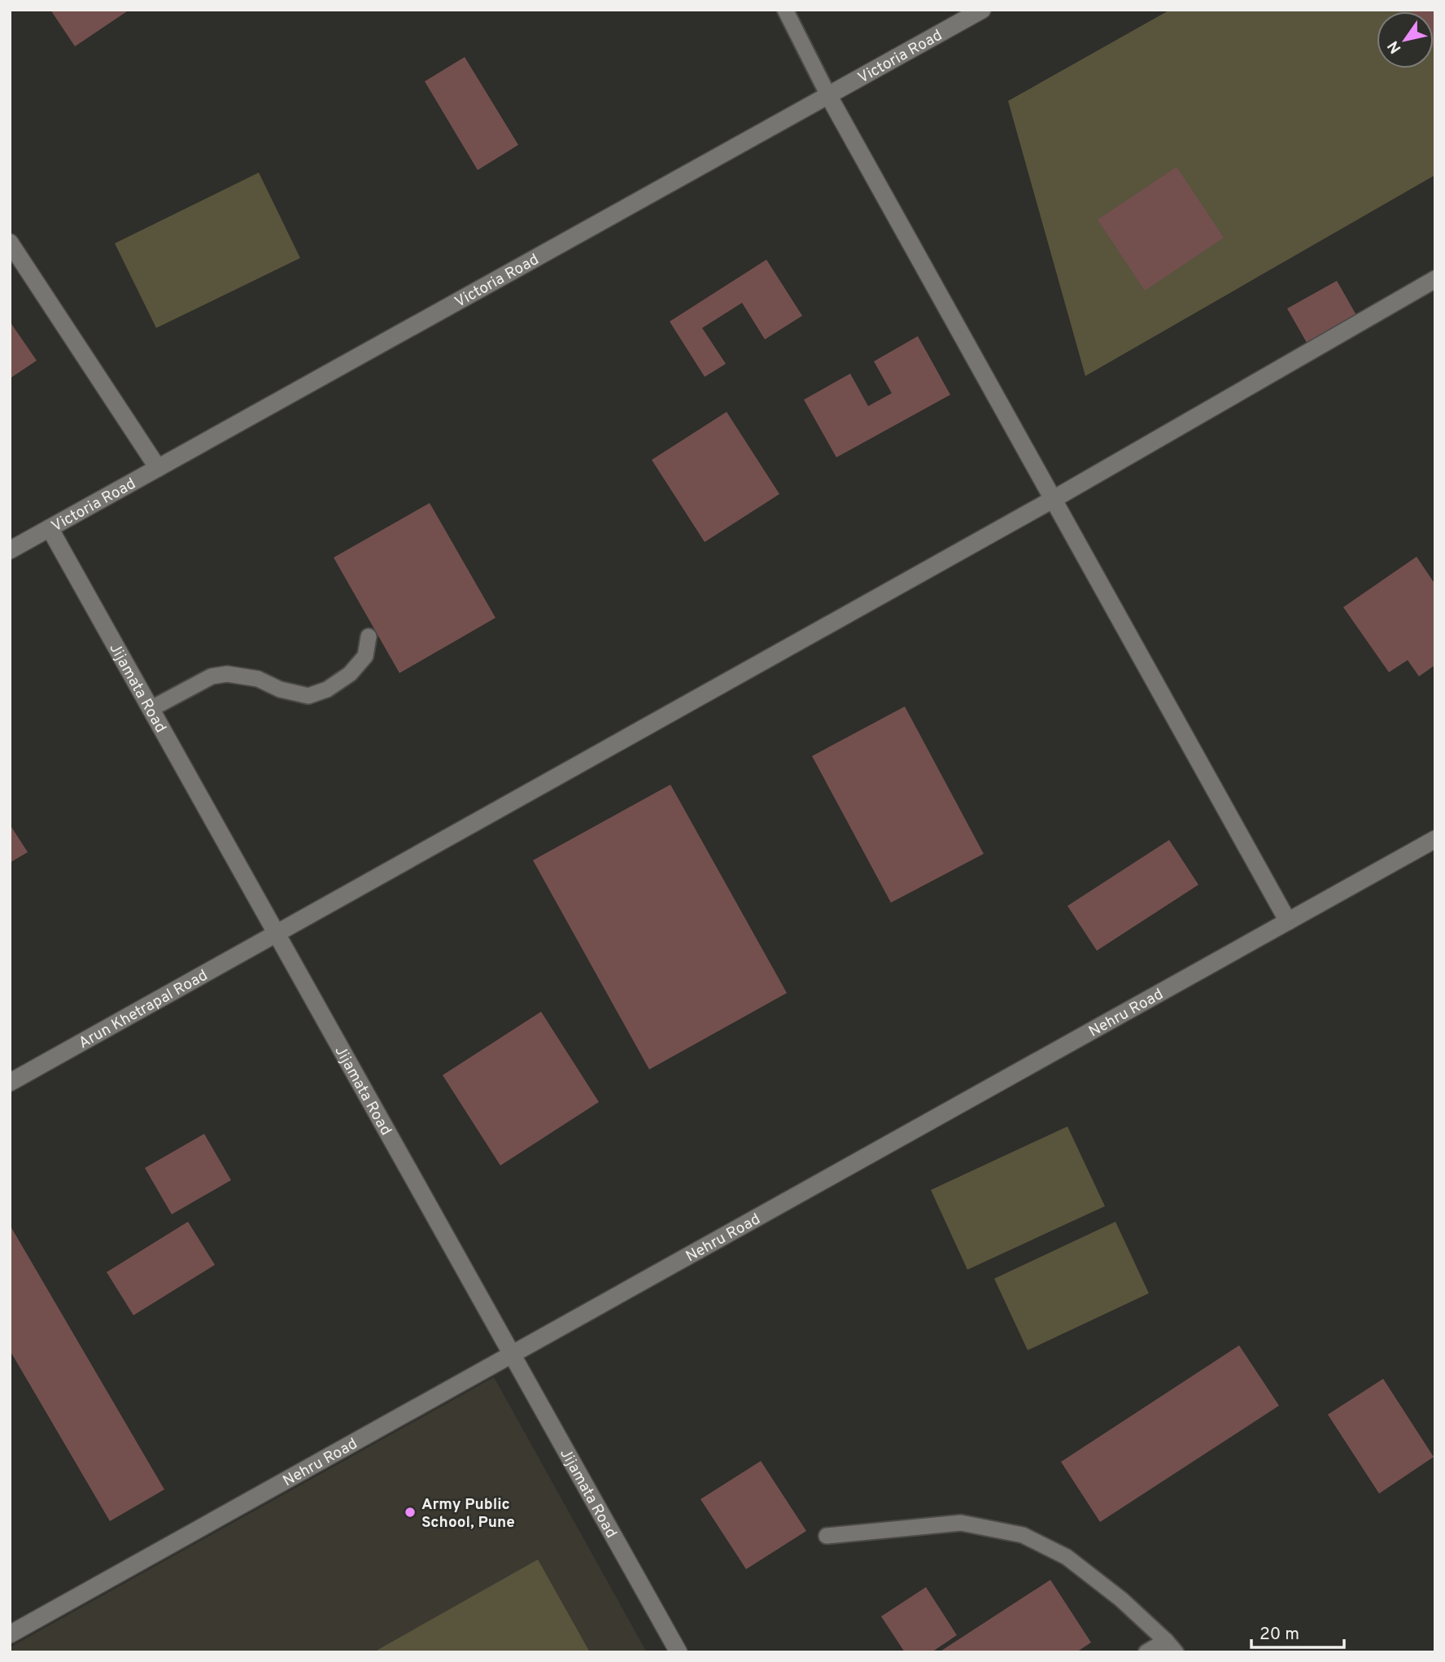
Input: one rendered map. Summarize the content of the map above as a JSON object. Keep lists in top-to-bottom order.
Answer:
{
  "streets": {
    "street": [
      "Victoria Road",
      "Jijamata Road",
      "Arun Khetrapal Road",
      "Nehru Road"
    ]
  },
  "crossings": [
    ["Victoria Road", "Jijamata Road"],
    ["Jijamata Road", "Arun Khetrapal Road"],
    ["Jijamata Road", "Nehru Road"]
  ],
  "places": ["Army Public School, Pune"],
  "scale_bar": "20 m",
  "north": "bottom left"
}
